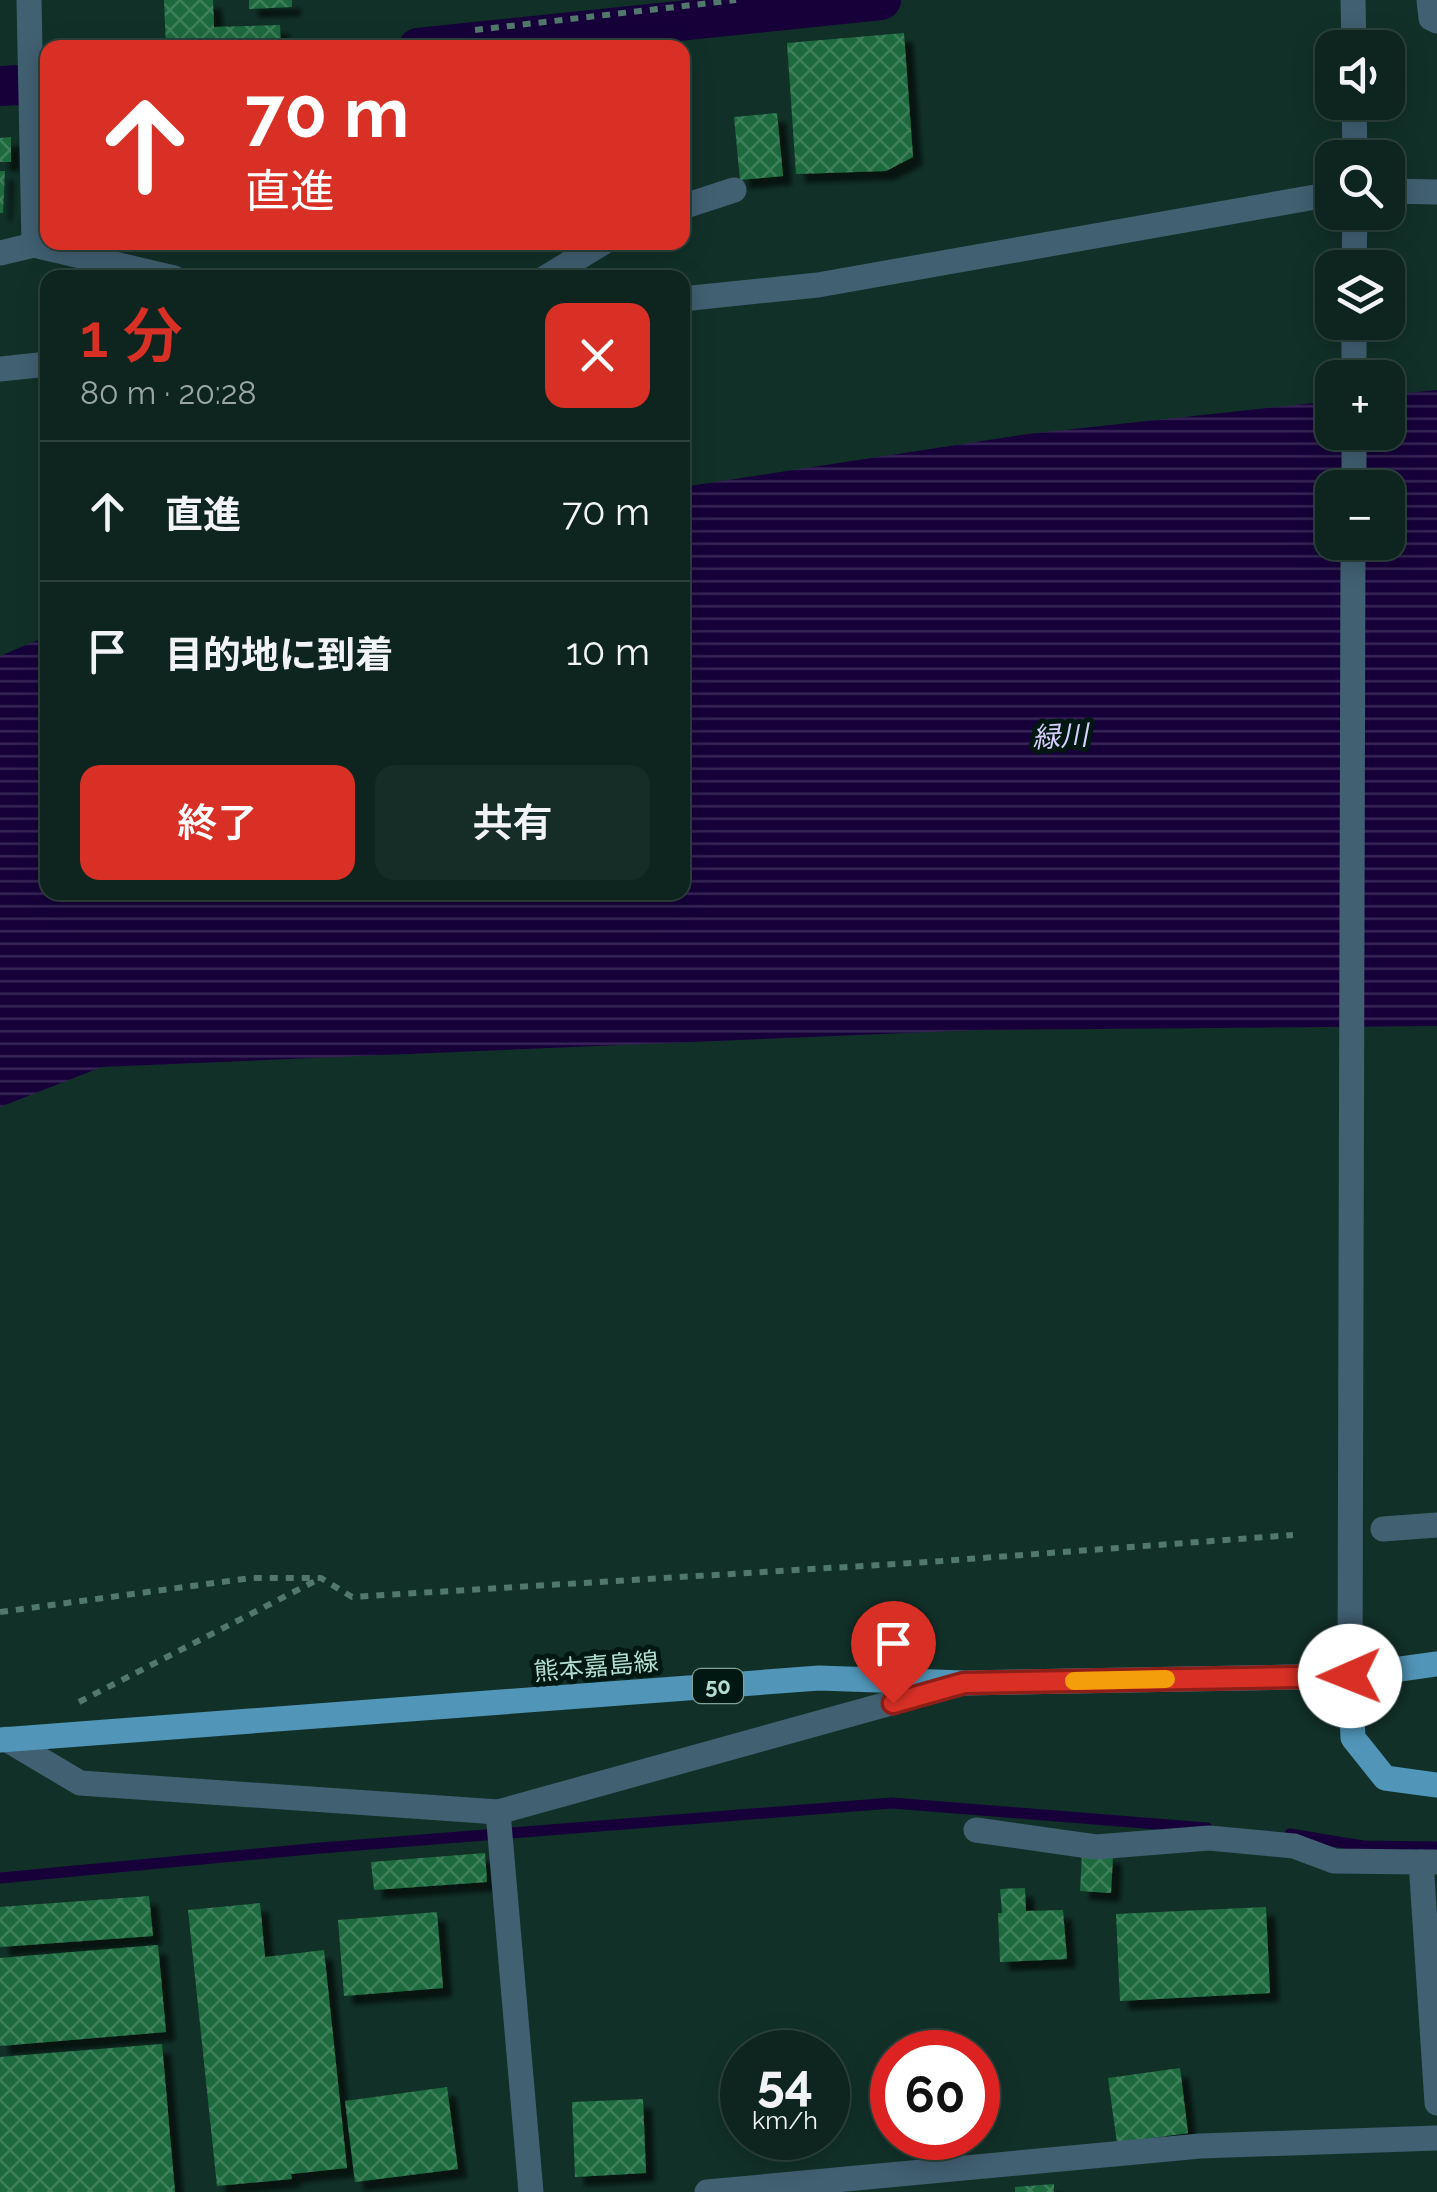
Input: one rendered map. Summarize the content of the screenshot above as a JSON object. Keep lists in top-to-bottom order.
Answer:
{
  "streets": {
    "main road": ["熊本嘉島線", "50"]
  },
  "water": ["緑川"],
  "page": {
    "map_buttons": ["+", "−"],
    "turn": ["70 m", "直進"],
    "heading": ["1 分", "80 m · 20:28"],
    "list": [
      {
        "name": "直進",
        "value": "70 m"
      },
      {
        "name": "目的地に到着",
        "value": "10 m"
      }
    ],
    "buttons": ["終了", "共有"],
    "speed": "54 km/h",
    "limit": "60"
  }
}
